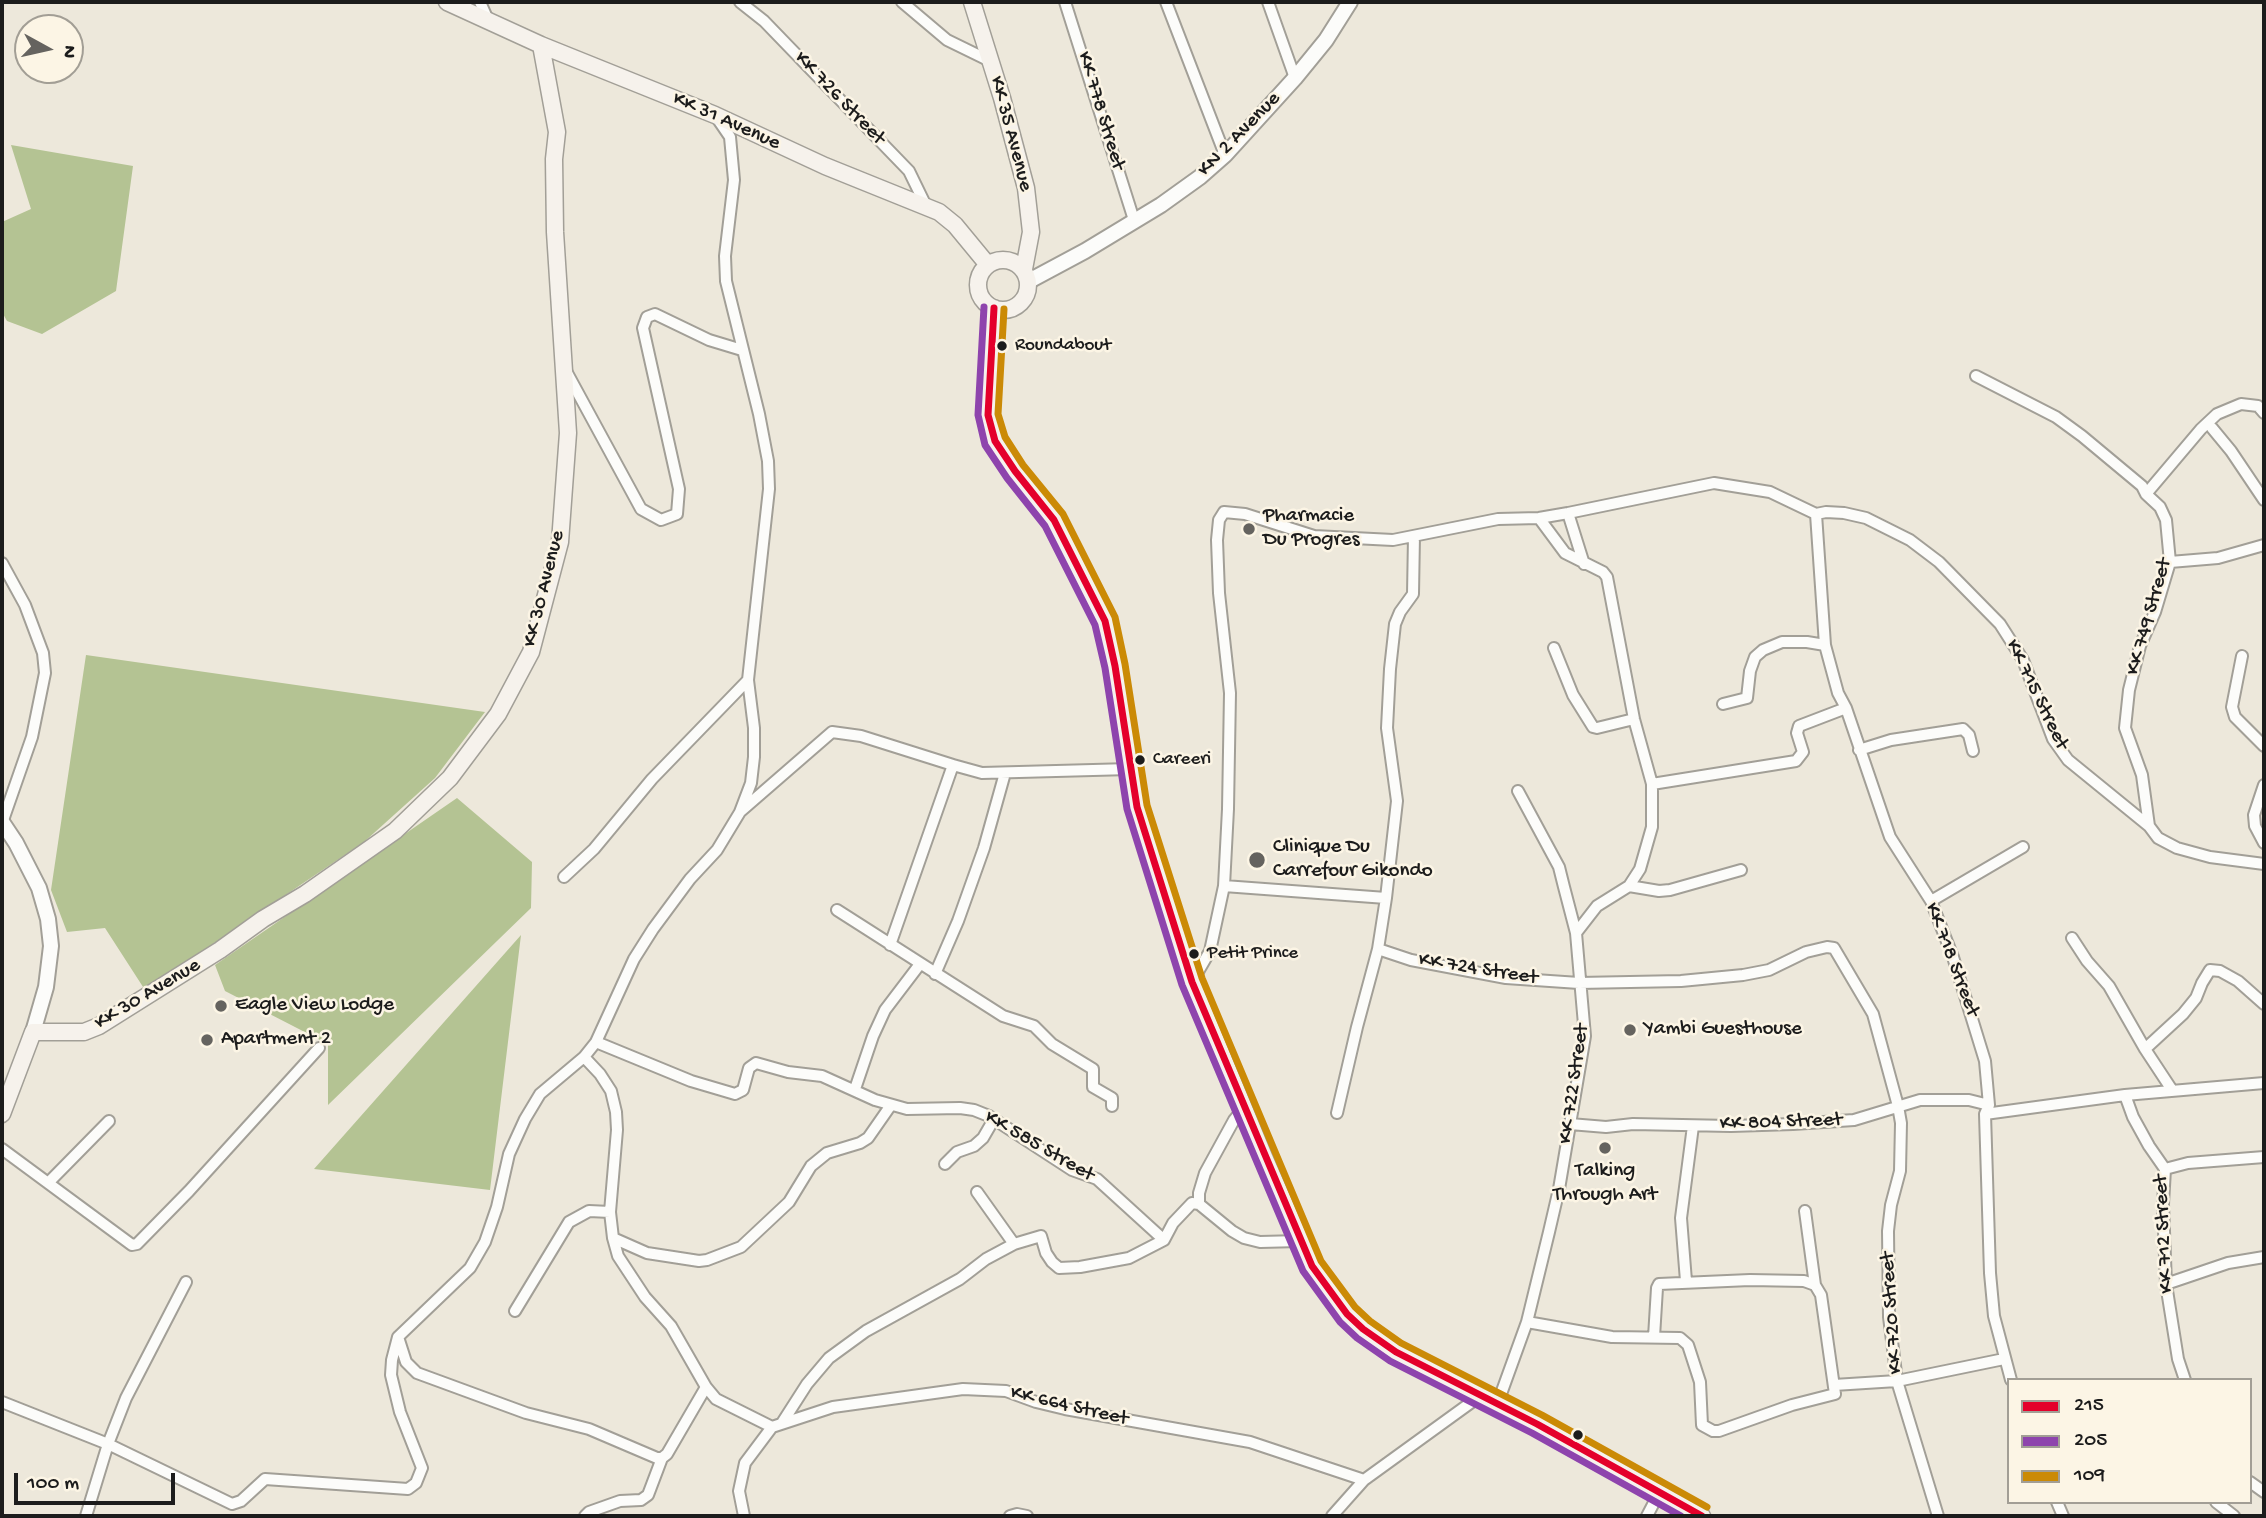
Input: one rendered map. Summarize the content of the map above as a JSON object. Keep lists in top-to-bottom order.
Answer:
{
  "streets": {
    "main road": ["KK 31 Avenue", "KK 35 Avenue", "KK 30 Avenue"],
    "street": [
      "KK 726 Street",
      "KK 778 Street",
      "KN 2 Avenue",
      "KK 749 Street",
      "KK 715 Street",
      "KK 718 Street",
      "KK 724 Street",
      "KK 722 Street",
      "KK 804 Street",
      "KK 585 Street",
      "KK 712 Street",
      "KK 720 Street",
      "KK 664 Street"
    ]
  },
  "crossings": [
    ["KK 726 Street", "KK 31 Avenue"],
    ["KK 778 Street", "KN 2 Avenue"],
    ["KK 31 Avenue", "KK 35 Avenue"],
    ["KK 31 Avenue", "KN 2 Avenue"],
    ["KK 31 Avenue", "KK 30 Avenue"],
    ["KK 35 Avenue", "KN 2 Avenue"],
    ["KK 749 Street", "KK 715 Street"],
    ["KK 715 Street", "KK 718 Street"],
    ["KK 718 Street", "KK 804 Street"],
    ["KK 724 Street", "KK 722 Street"],
    ["KK 724 Street", "KK 804 Street"],
    ["KK 724 Street", "KK 720 Street"],
    ["KK 722 Street", "KK 804 Street"],
    ["KK 804 Street", "KK 712 Street"],
    ["KK 804 Street", "KK 720 Street"]
  ],
  "places": [
    "Roundabout",
    "Pharmacie Du Progres",
    "Careeri",
    "Clinique Du Carrefour Gikondo",
    "Petit Prince",
    "Eagle View Lodge",
    "Yambi Guesthouse",
    "Apartment 2",
    "Talking Through Art"
  ],
  "lines": ["transit line 205", "transit line 215", "transit line 109"],
  "legend": ["215", "205", "109"],
  "scale_bar": "100 m",
  "north": "right"
}
